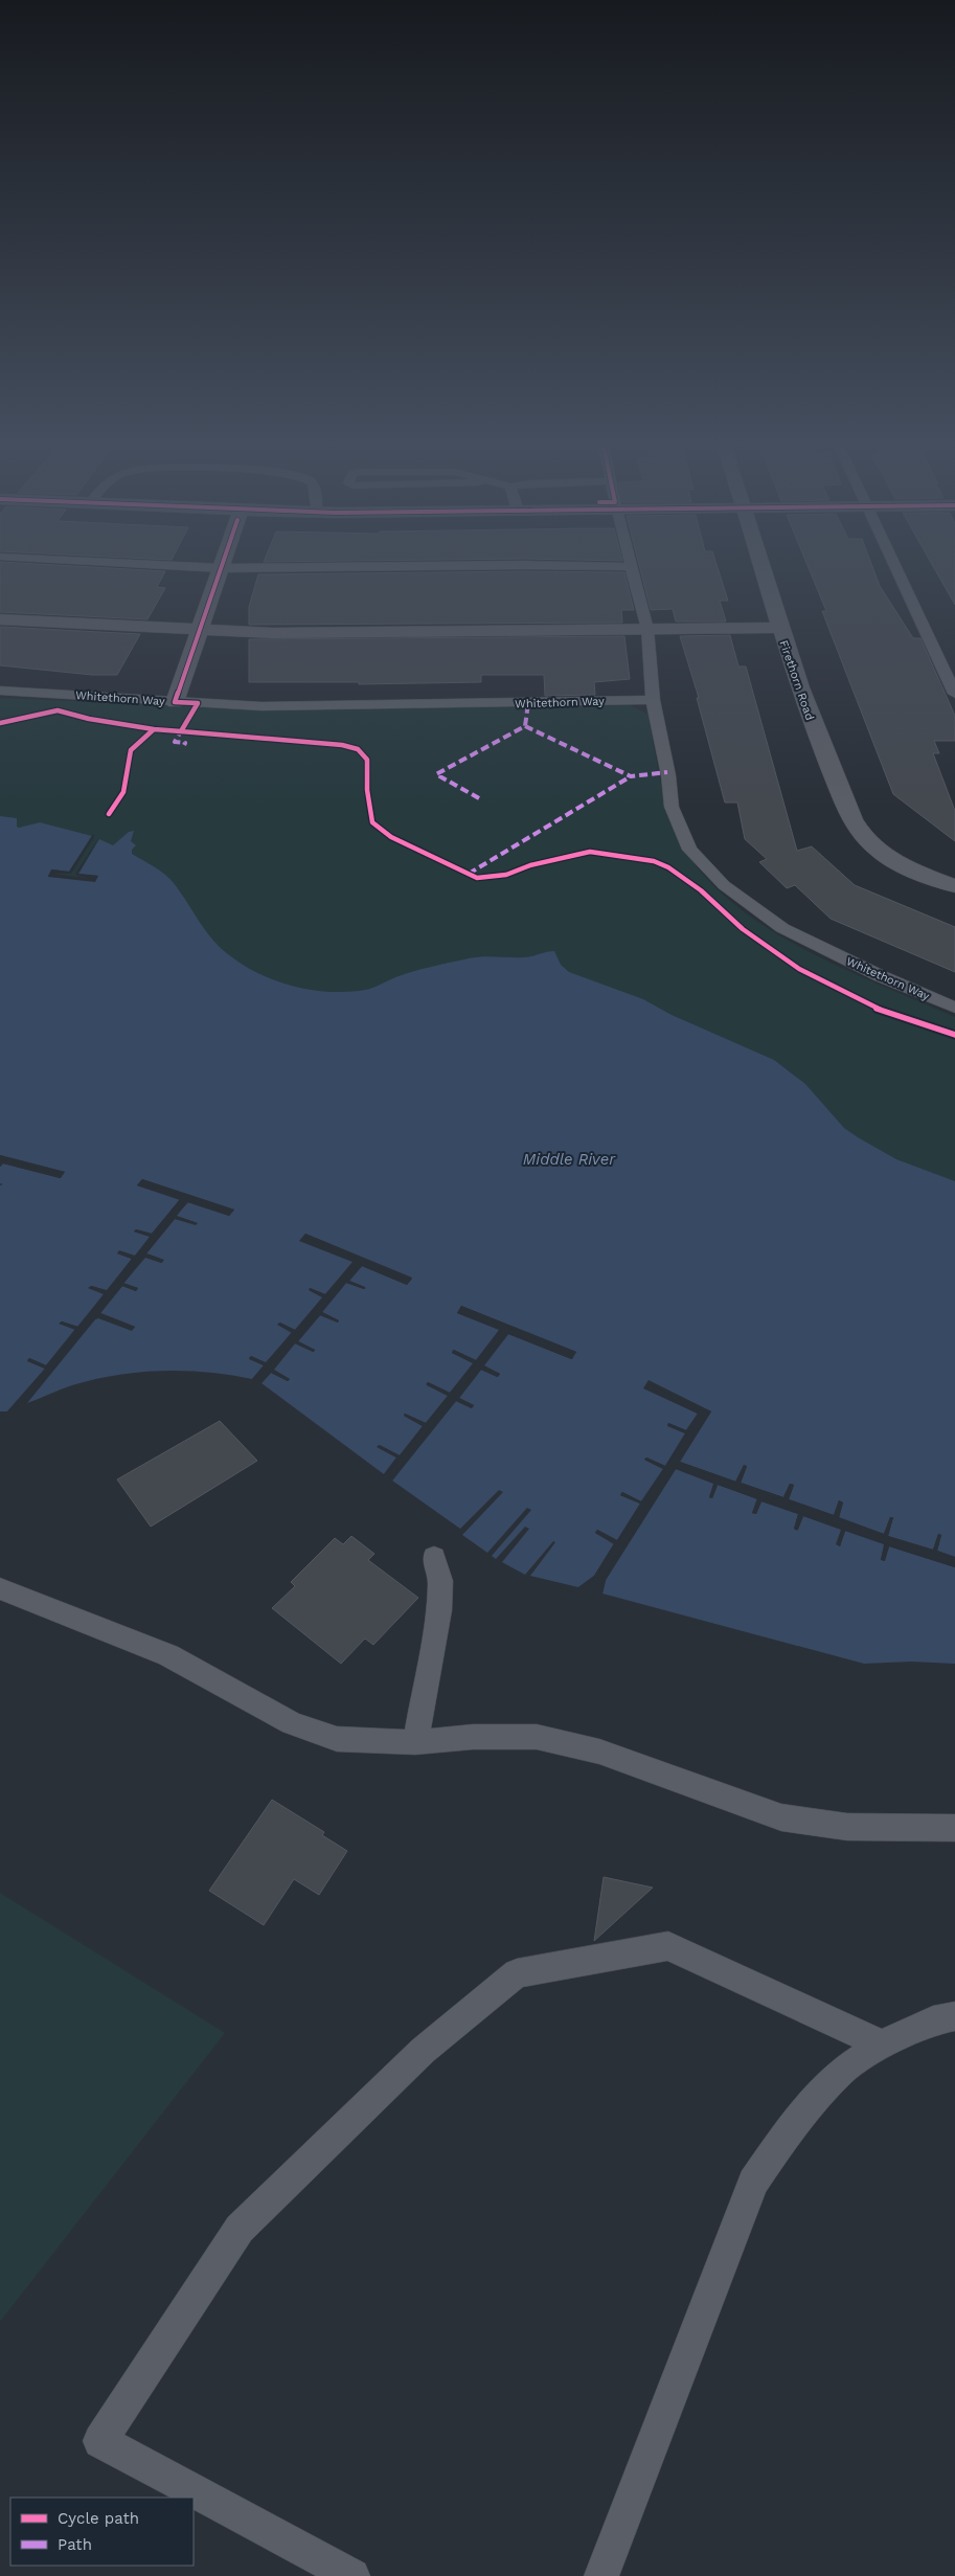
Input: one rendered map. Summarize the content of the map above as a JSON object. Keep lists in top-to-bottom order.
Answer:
{
  "streets": {
    "street": ["Firethorn Road"],
    "lane": ["Whitethorn Way"]
  },
  "water": ["Middle River"],
  "legend": ["Cycle path", "Path"]
}
